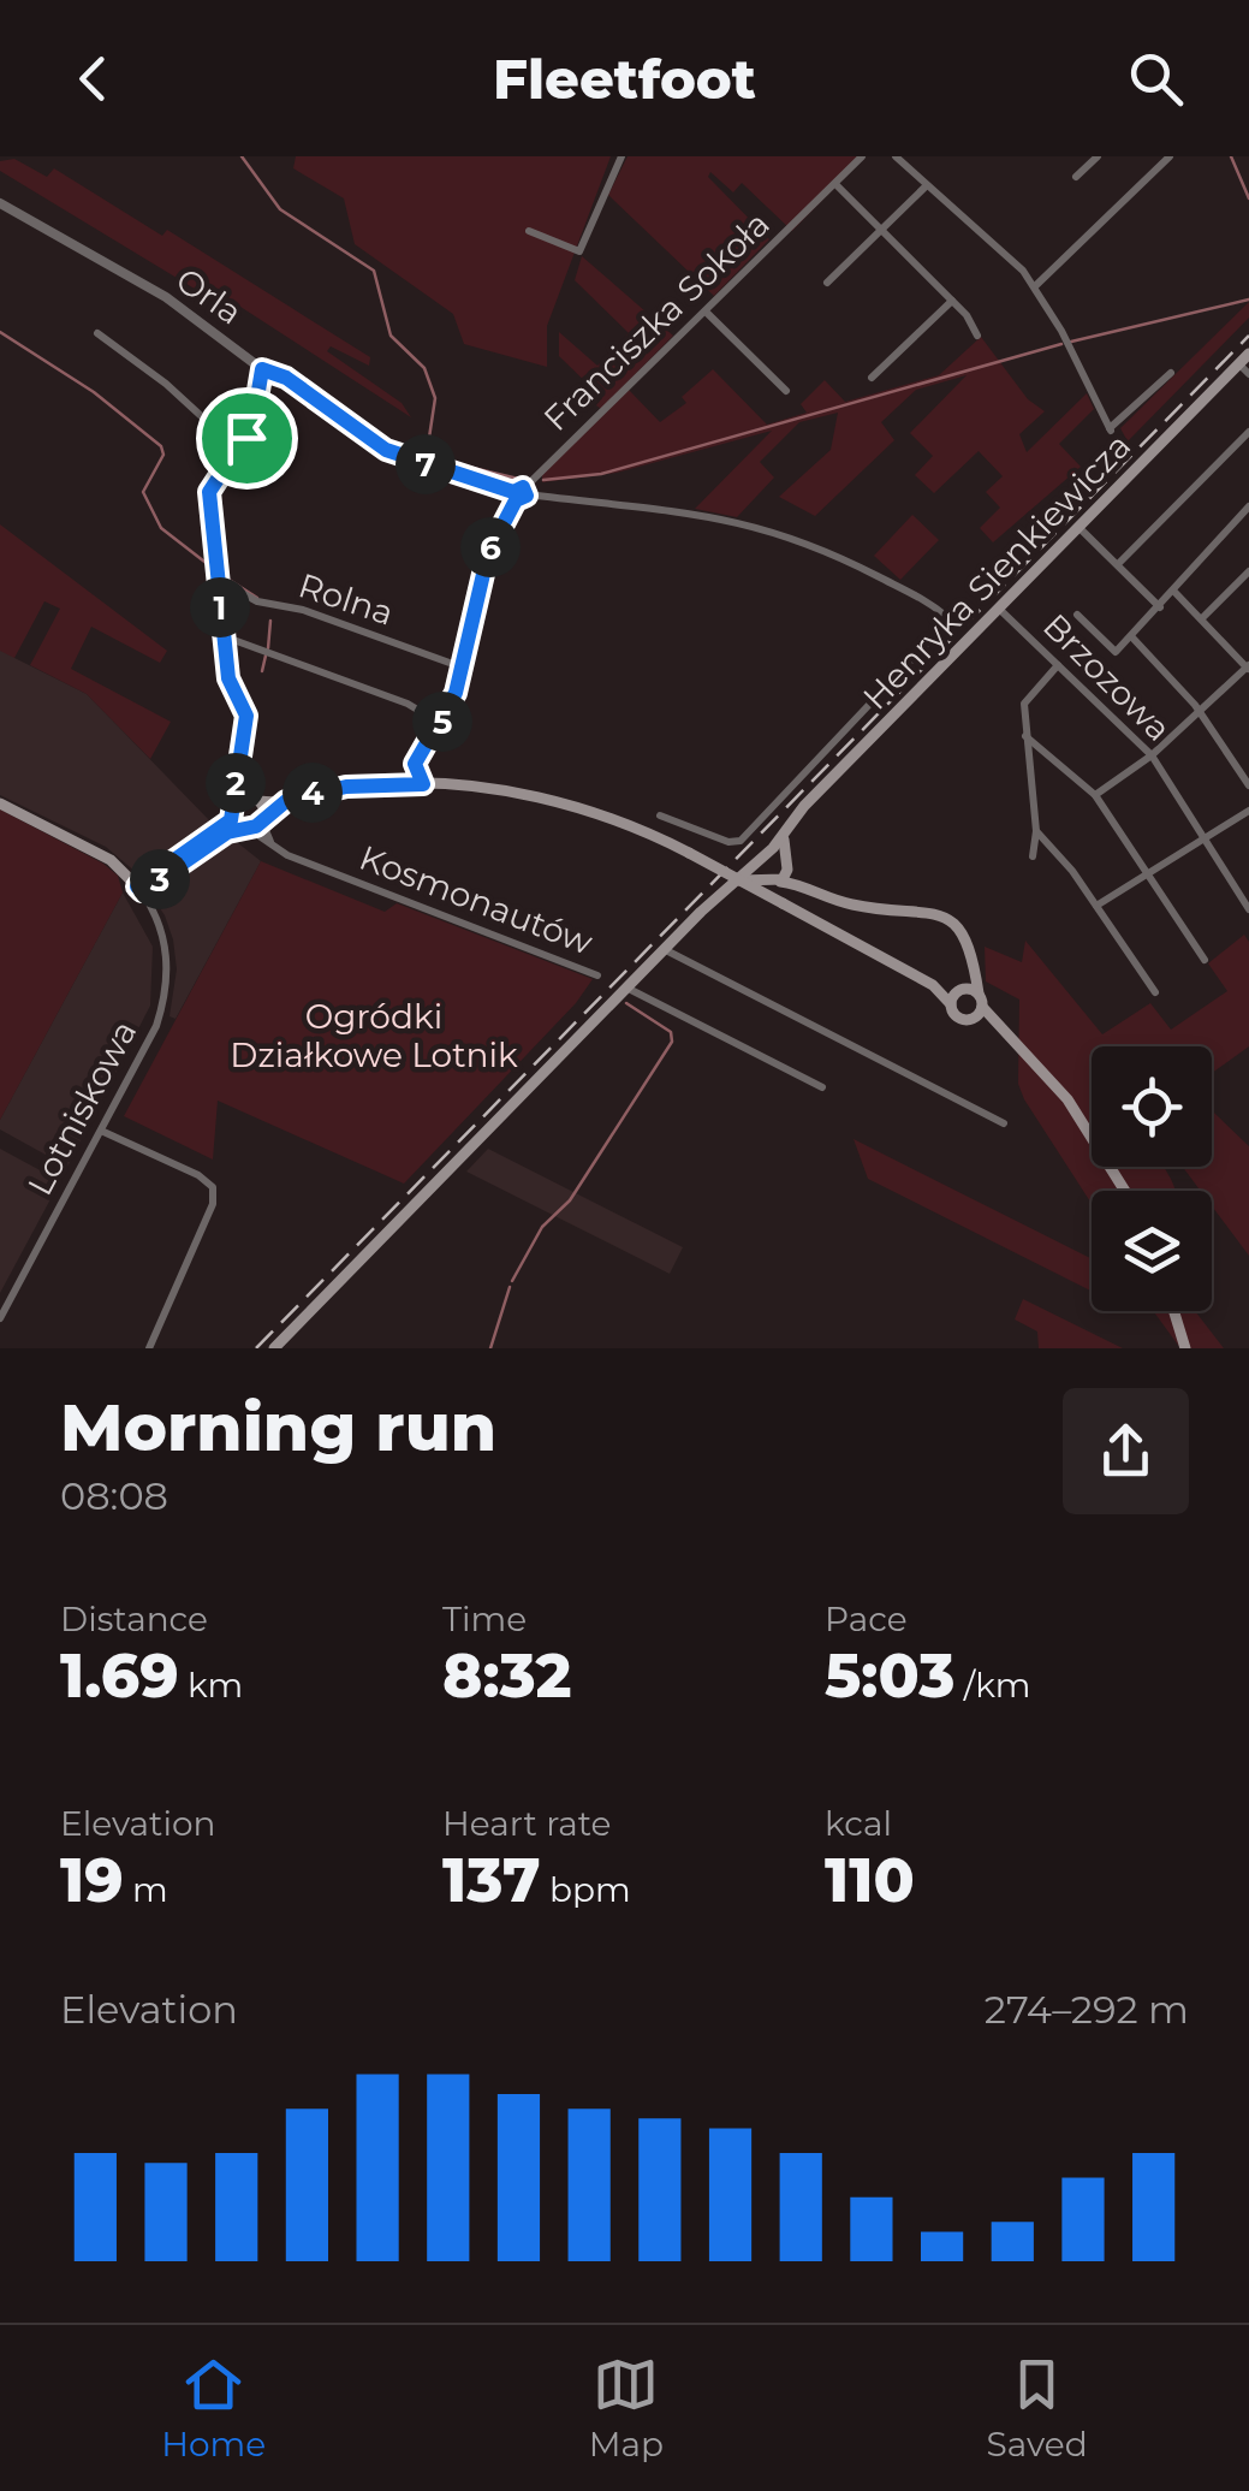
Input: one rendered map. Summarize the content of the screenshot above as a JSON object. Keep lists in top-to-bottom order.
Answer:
{
  "streets": {
    "main road": ["Henryka Sienkiewicza"],
    "street": [
      "Orla",
      "Franciszka Sokoła",
      "Rolna",
      "Brzozowa",
      "Kosmonautów",
      "Lotniskowa"
    ]
  },
  "crossings": [
    ["Orla", "Franciszka Sokoła"],
    ["Henryka Sienkiewicza", "Brzozowa"]
  ],
  "parks": ["Ogródki Działkowe Lotnik"],
  "page": {
    "header": "Fleetfoot",
    "pins": [
      "7",
      "6",
      "1",
      "5",
      "2",
      "4",
      "3"
    ],
    "heading": ["Morning run", "08:08"],
    "stats": [
      ["Distance", "1.69 km"],
      ["Time", "8:32"],
      ["Pace", "5:03 /km"],
      ["Elevation", "19 m"],
      ["Heart rate", "137 bpm"],
      ["kcal", "110"]
    ],
    "chart": ["Elevation", "274–292 m"],
    "tabs": ["Home", "Map", "Saved"]
  }
}
